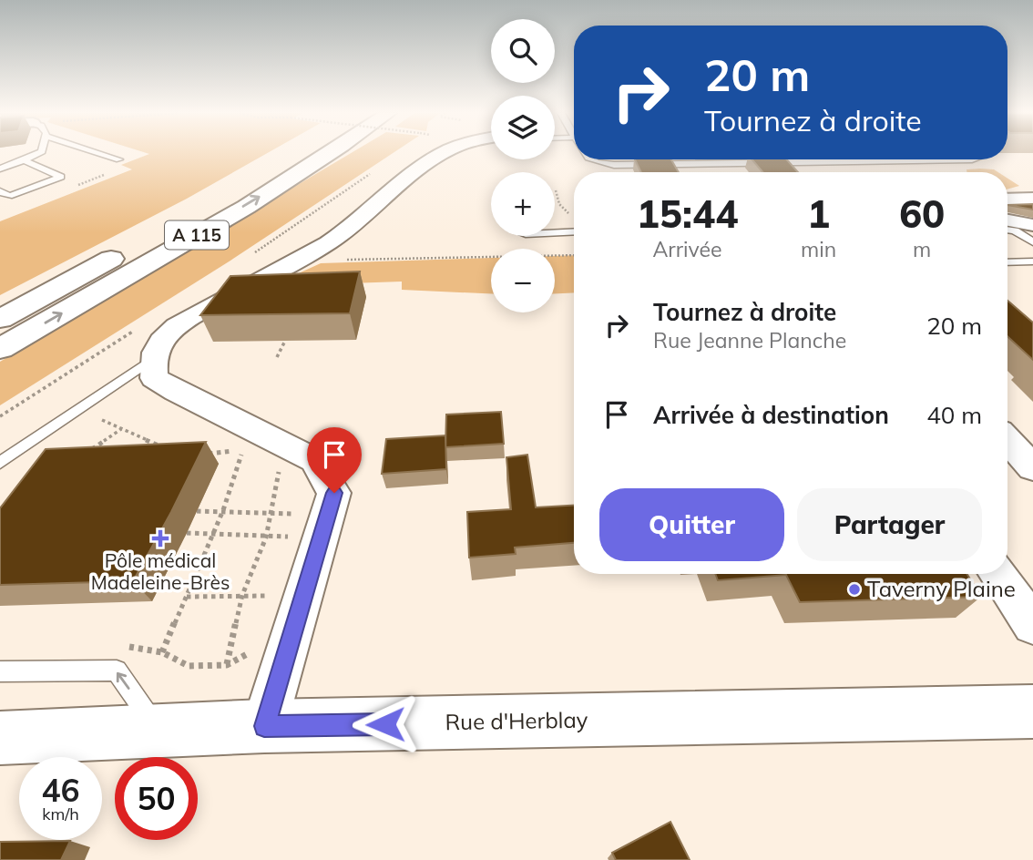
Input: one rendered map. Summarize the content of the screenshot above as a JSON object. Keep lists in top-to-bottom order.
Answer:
{
  "streets": {
    "main road": ["A 115", "Rue d'Herblay"]
  },
  "places": {
    "health": ["Pôle médical Madeleine-Brès"],
    "other": ["Taverny Plaine"]
  },
  "page": {
    "map_buttons": ["+", "−"],
    "turn": ["20 m", "Tournez à droite"],
    "eta": [
      "15:44",
      "Arrivée",
      "1",
      "min",
      "60",
      "m"
    ],
    "list": [
      {
        "name": "Tournez à droite",
        "note": "Rue Jeanne Planche",
        "value": "20 m"
      },
      {
        "name": "Arrivée à destination",
        "value": "40 m"
      }
    ],
    "buttons": ["Quitter", "Partager"],
    "speed": "46 km/h",
    "limit": "50"
  }
}
